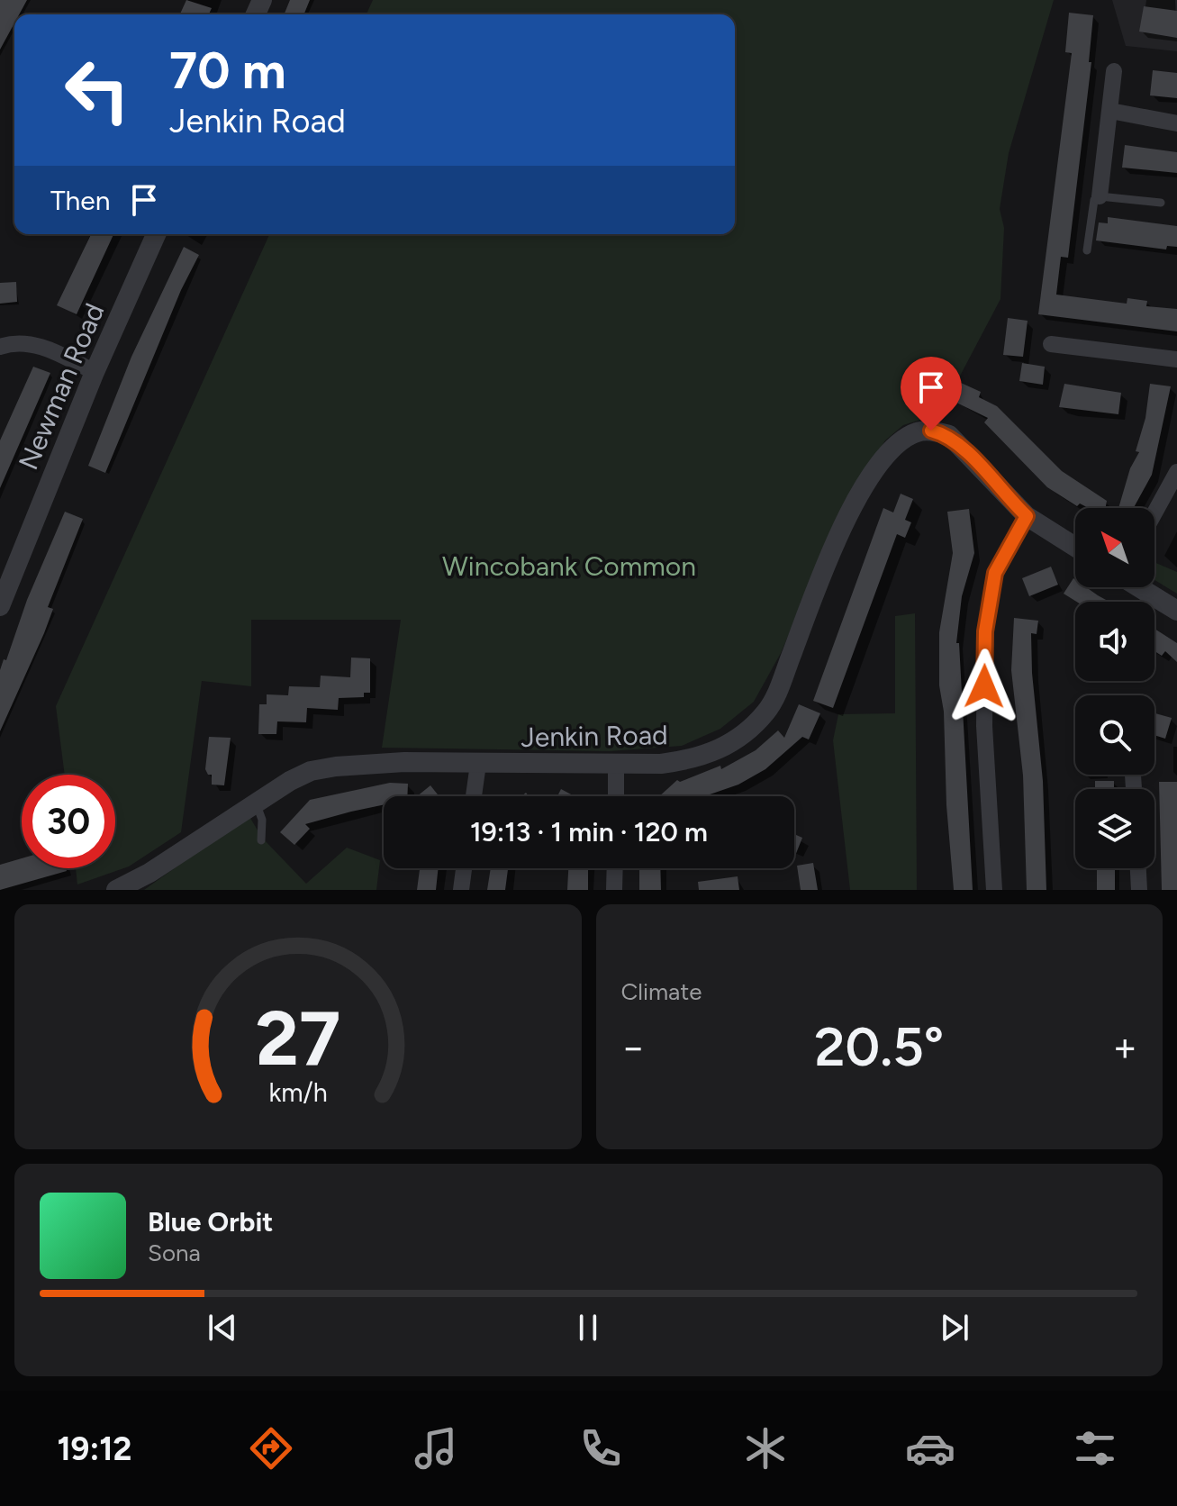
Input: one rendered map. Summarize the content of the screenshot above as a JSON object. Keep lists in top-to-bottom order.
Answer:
{
  "streets": {
    "street": ["Newman Road", "Jenkin Road"]
  },
  "parks": ["Wincobank Common"],
  "north": "top left",
  "page": {
    "turn": ["70 m", "Jenkin Road"],
    "then": "Then",
    "limit": "30",
    "trip": "19:13 · 1 min · 120 m",
    "tile": "Climate",
    "heat": ["−", "20.5°", "+"],
    "song": ["Blue Orbit", "Sona"],
    "tabs": "19:12",
    "gauge": ["27", "km/h"]
  }
}
